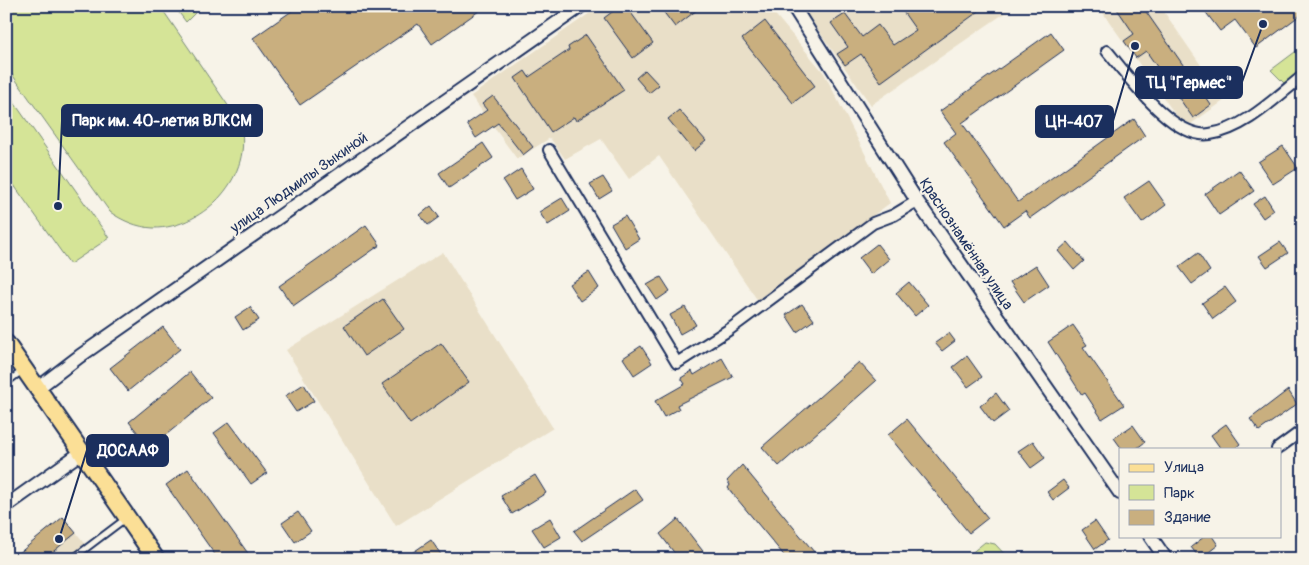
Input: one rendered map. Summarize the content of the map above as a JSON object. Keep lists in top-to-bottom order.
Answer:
{
  "streets": {
    "street": ["улица Людмилы Зыкиной", "Краснознамённая улица"]
  },
  "places": [
    "ТЦ \"Гермес\"",
    "ЦН-407",
    "Парк им. 40-летия ВЛКСМ",
    "ДОСААФ"
  ],
  "legend": ["Улица", "Парк", "Здание"]
}
